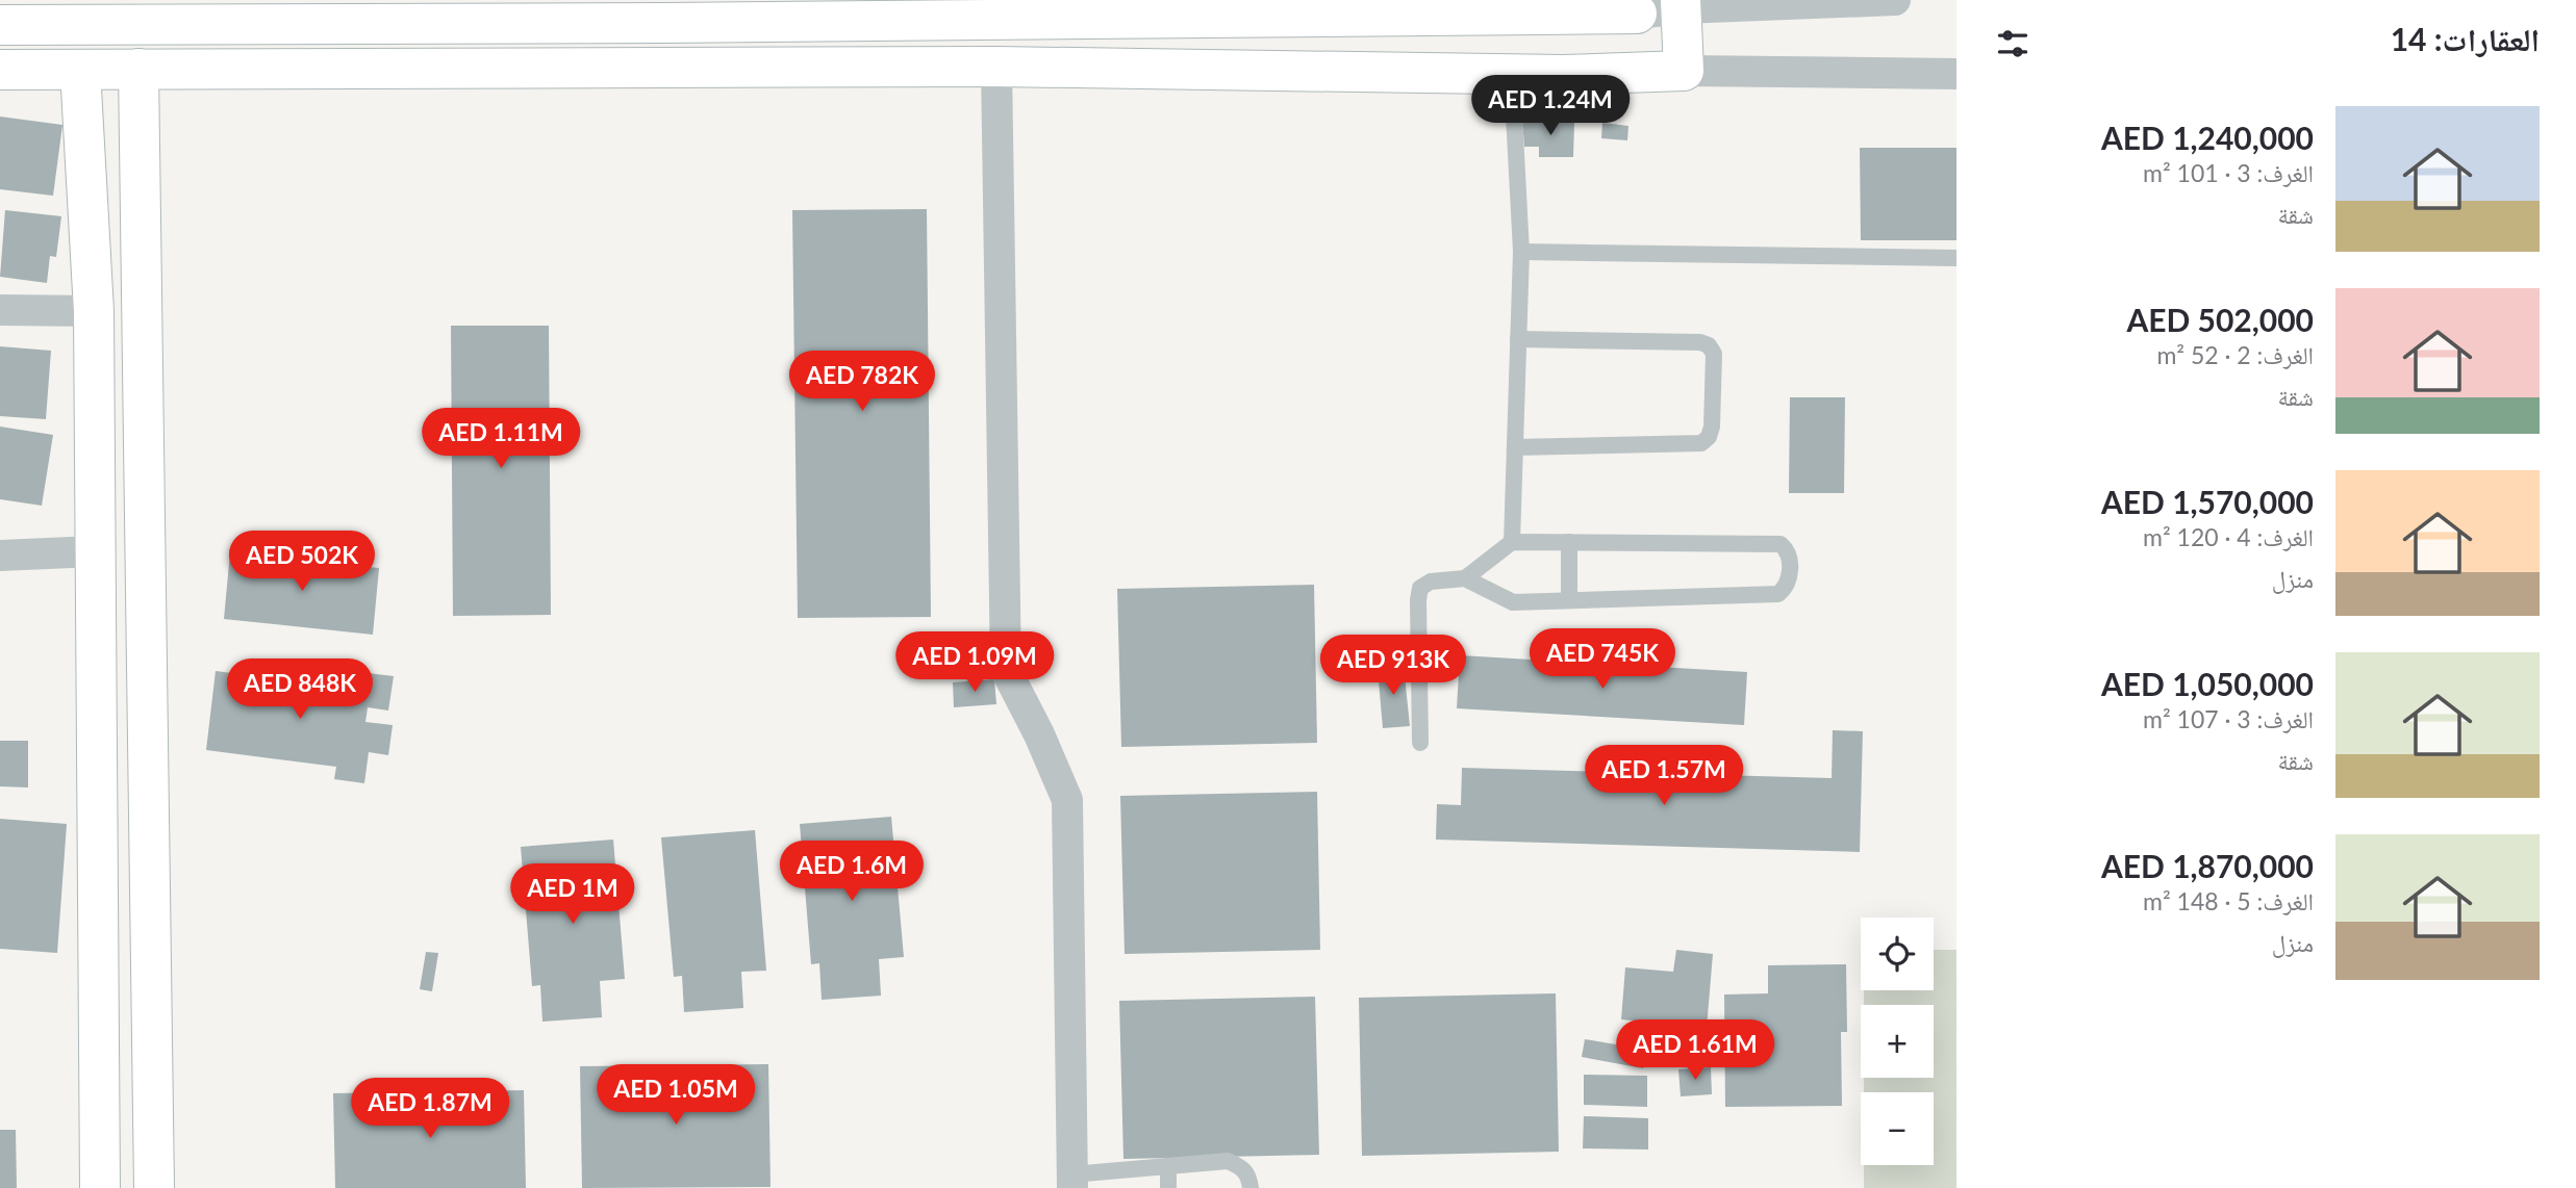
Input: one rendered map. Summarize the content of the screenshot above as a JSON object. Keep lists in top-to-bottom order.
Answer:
{
  "page": {
    "heading": "العقارات: 14",
    "price": [
      "AED 1.24M",
      "AED 782K",
      "AED 1.11M",
      "AED 502K",
      "AED 745K",
      "AED 1.09M",
      "AED 913K",
      "AED 848K",
      "AED 1.57M",
      "AED 1.6M",
      "AED 1M",
      "AED 1.61M",
      "AED 1.05M",
      "AED 1.87M"
    ],
    "list": [
      {
        "name": "AED 1,240,000",
        "note": "الغرف: 3 · 101 m² · شقة"
      },
      {
        "name": "AED 502,000",
        "note": "الغرف: 2 · 52 m² · شقة"
      },
      {
        "name": "AED 1,570,000",
        "note": "الغرف: 4 · 120 m² · منزل"
      },
      {
        "name": "AED 1,050,000",
        "note": "الغرف: 3 · 107 m² · شقة"
      },
      {
        "name": "AED 1,870,000",
        "note": "الغرف: 5 · 148 m² · منزل"
      }
    ],
    "map_buttons": ["+", "−"]
  }
}
